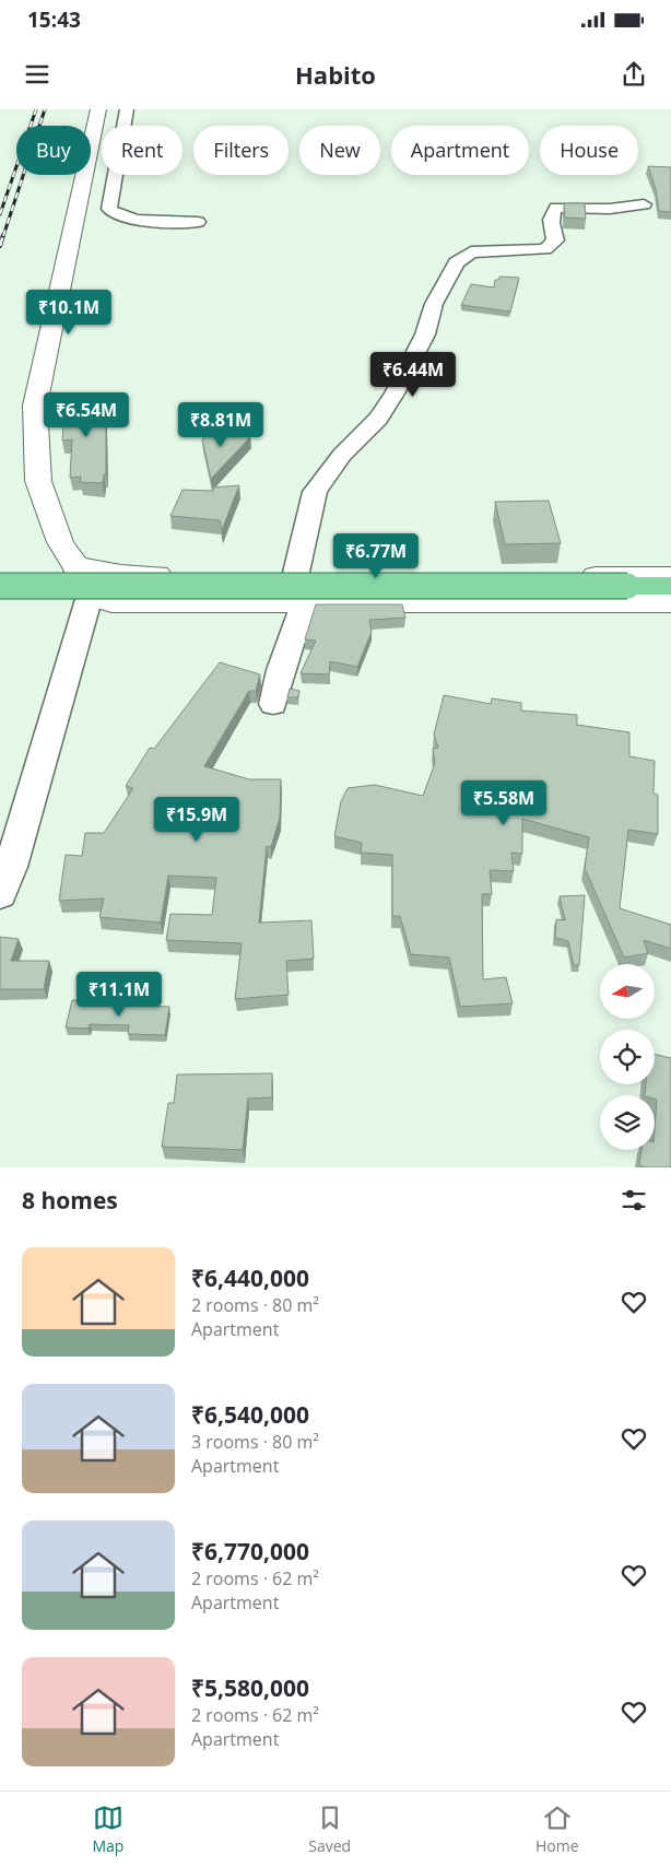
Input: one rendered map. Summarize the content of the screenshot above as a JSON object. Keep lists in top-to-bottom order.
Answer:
{
  "north": "left",
  "page": {
    "status": "15:43",
    "header": "Habito",
    "chip": [
      "Buy",
      "Rent",
      "Filters",
      "New",
      "Apartment",
      "House"
    ],
    "price": [
      "₹10.1M",
      "₹6.44M",
      "₹6.54M",
      "₹8.81M",
      "₹6.77M",
      "₹5.58M",
      "₹15.9M",
      "₹11.1M"
    ],
    "heading": "8 homes",
    "list": [
      {
        "name": "₹6,440,000",
        "note": "2 rooms · 80 m² · Apartment"
      },
      {
        "name": "₹6,540,000",
        "note": "3 rooms · 80 m² · Apartment"
      },
      {
        "name": "₹6,770,000",
        "note": "2 rooms · 62 m² · Apartment"
      },
      {
        "name": "₹5,580,000",
        "note": "2 rooms · 62 m² · Apartment"
      }
    ],
    "tabs": ["Map", "Saved", "Home"]
  }
}
